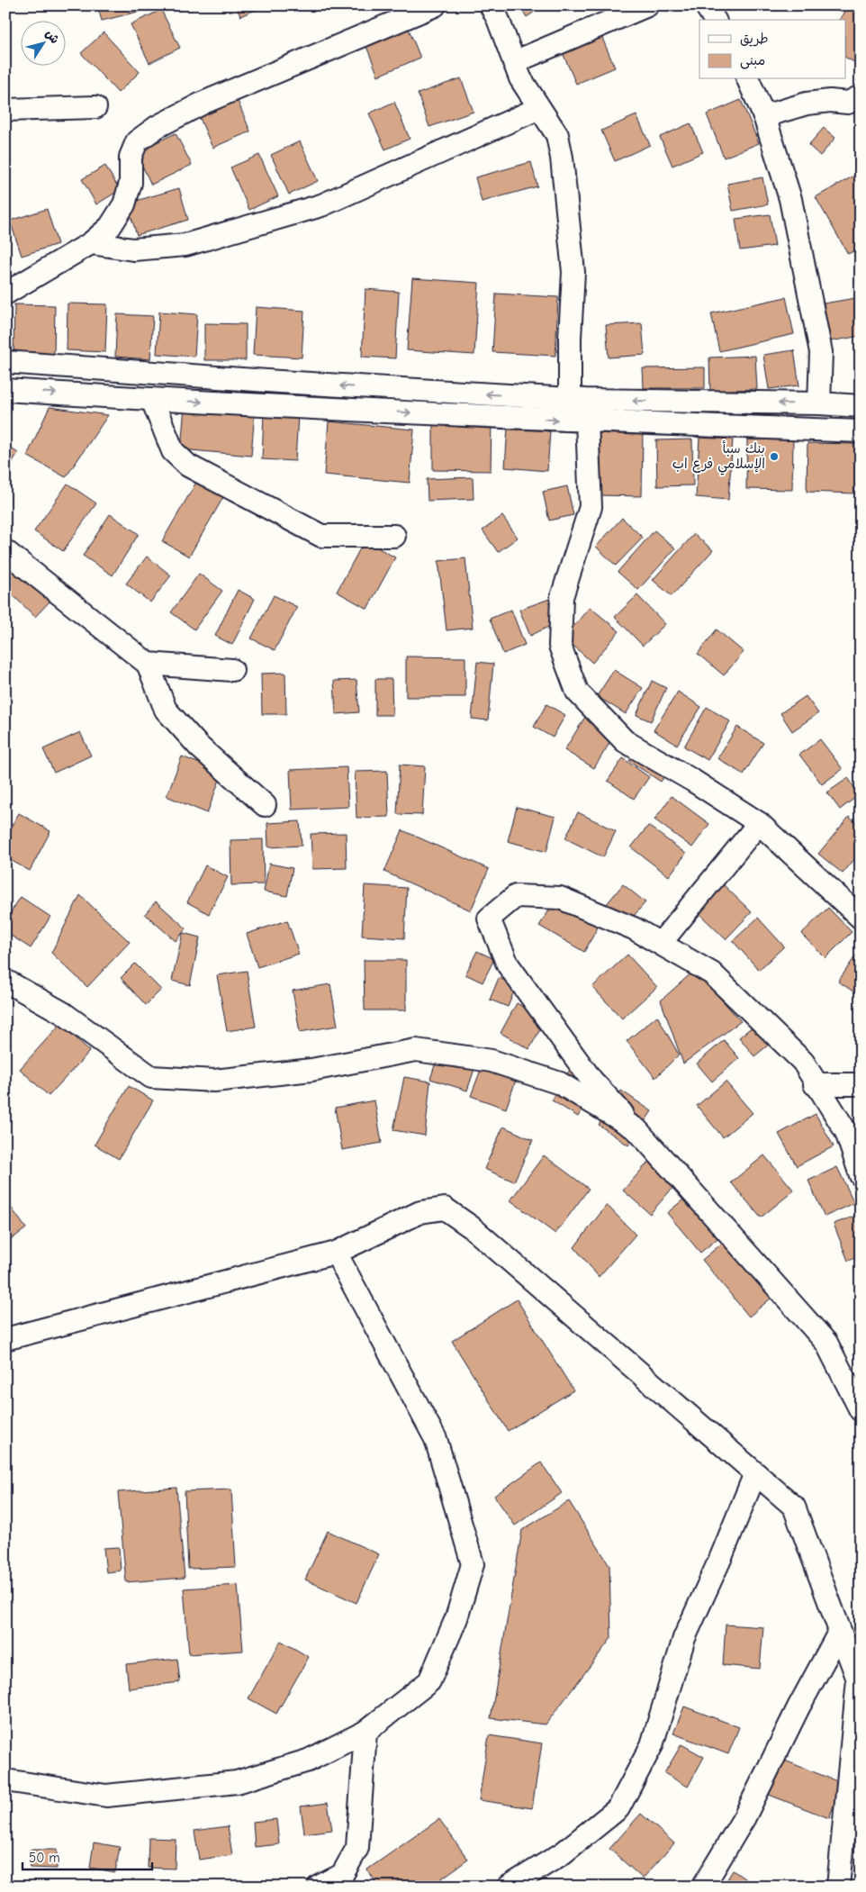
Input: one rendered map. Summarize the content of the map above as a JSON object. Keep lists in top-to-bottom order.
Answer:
{
  "places": ["بنك سبأ الإسلامي فرع اب"],
  "legend": ["طريق", "مبنى"],
  "scale_bar": "50 m",
  "north": "top right"
}
